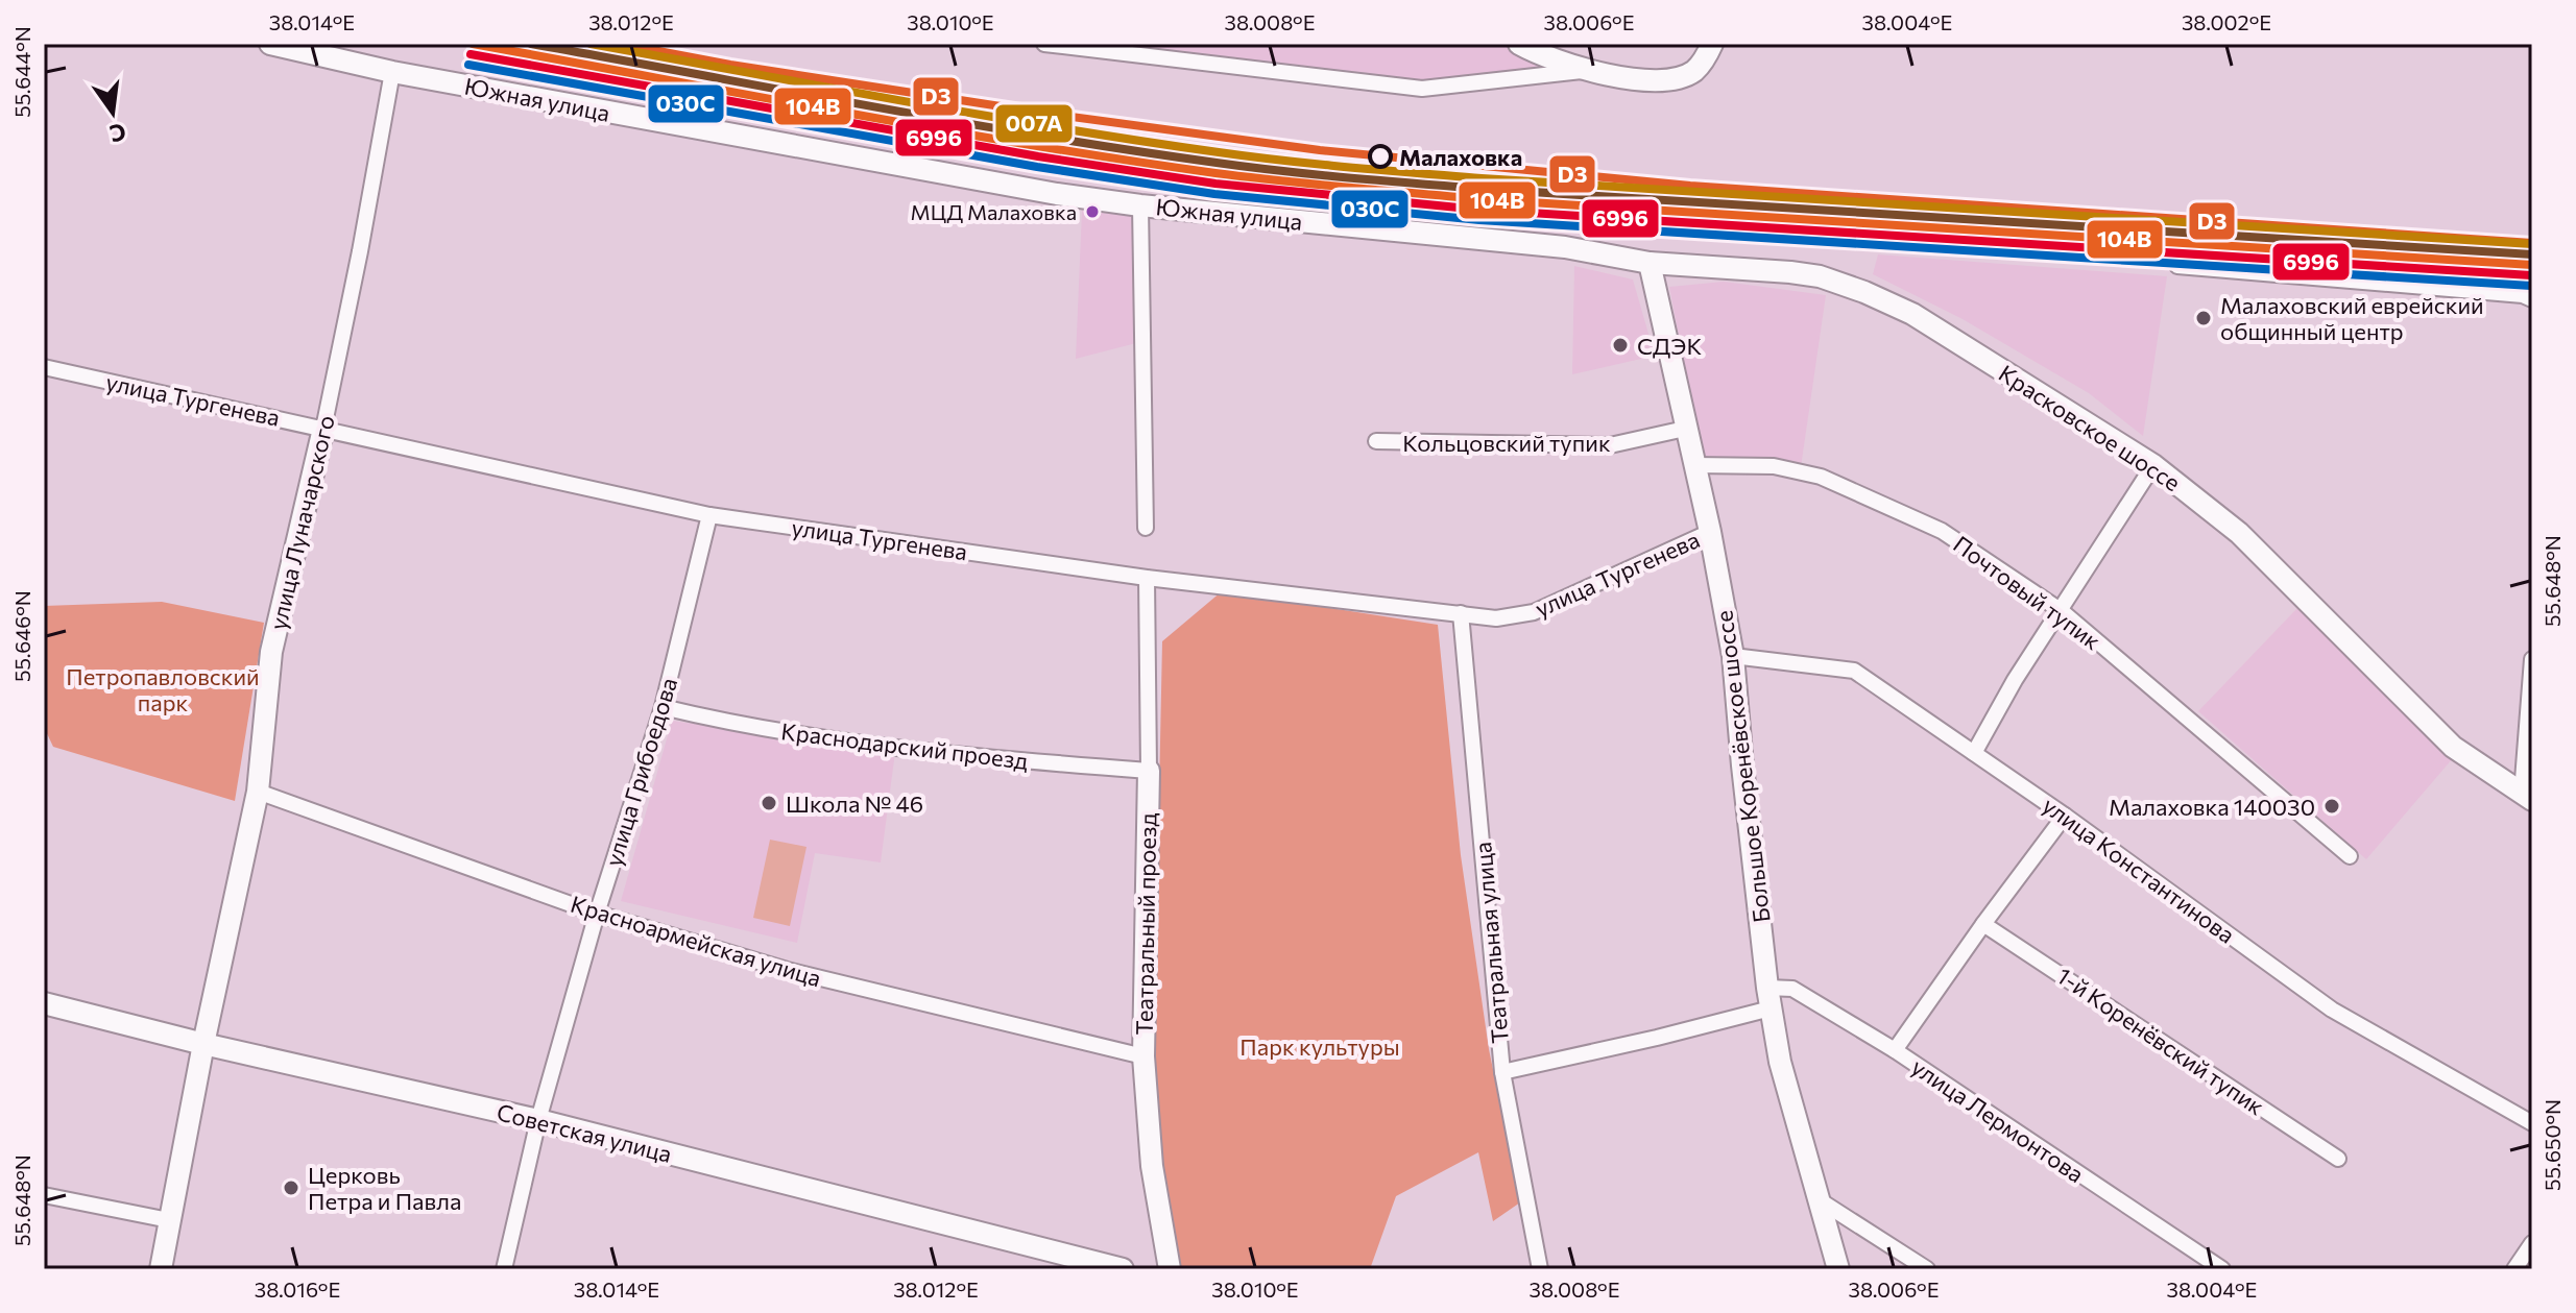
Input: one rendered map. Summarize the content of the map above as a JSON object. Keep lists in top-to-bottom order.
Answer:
{
  "streets": {
    "street": [
      "Южная улица",
      "улица Тургенева",
      "Красковское шоссе",
      "Кольцовский тупик",
      "улица Луначарского",
      "Почтовый тупик",
      "Краснодарский проезд",
      "Большое Коренёвское шоссе",
      "улица Грибоедова",
      "улица Константинова",
      "Театральный проезд",
      "Красноармейская улица",
      "Театральная улица",
      "1-й Коренёвский тупик",
      "улица Лермонтова",
      "Советская улица"
    ]
  },
  "crossings": [
    ["Южная улица", "Красковское шоссе"],
    ["Южная улица", "улица Луначарского"],
    ["Южная улица", "Большое Коренёвское шоссе"],
    ["улица Тургенева", "улица Луначарского"],
    ["улица Тургенева", "Большое Коренёвское шоссе"],
    ["улица Тургенева", "улица Грибоедова"],
    ["улица Тургенева", "Театральный проезд"],
    ["улица Тургенева", "Театральная улица"],
    ["Красковское шоссе", "Большое Коренёвское шоссе"],
    ["Кольцовский тупик", "Большое Коренёвское шоссе"],
    ["улица Луначарского", "Красноармейская улица"],
    ["улица Луначарского", "Советская улица"],
    ["Почтовый тупик", "Большое Коренёвское шоссе"],
    ["Краснодарский проезд", "улица Грибоедова"],
    ["Краснодарский проезд", "Театральный проезд"],
    ["Большое Коренёвское шоссе", "улица Константинова"],
    ["Большое Коренёвское шоссе", "улица Лермонтова"],
    ["улица Грибоедова", "Красноармейская улица"],
    ["улица Грибоедова", "Советская улица"],
    ["Театральный проезд", "Красноармейская улица"]
  ],
  "parks": ["Петропавловский парк", "Парк культуры"],
  "places": [
    "Малаховка",
    "МЦД Малаховка",
    "Малаховский еврейский общинный центр",
    "СДЭК",
    "Школа № 46",
    "Малаховка 140030",
    "Церковь Петра и Павла"
  ],
  "lines": [
    "transit line D3",
    "transit line 104В",
    "transit line 007А",
    "transit line 6996",
    "transit line 030C"
  ],
  "north": "bottom",
  "coordinates": [
    "38.014°E",
    "38.012°E",
    "38.010°E",
    "38.008°E",
    "38.006°E",
    "38.004°E",
    "38.002°E",
    "55.644°N",
    "55.648°N",
    "55.646°N",
    "55.650°N",
    "38.016°E"
  ]
}
